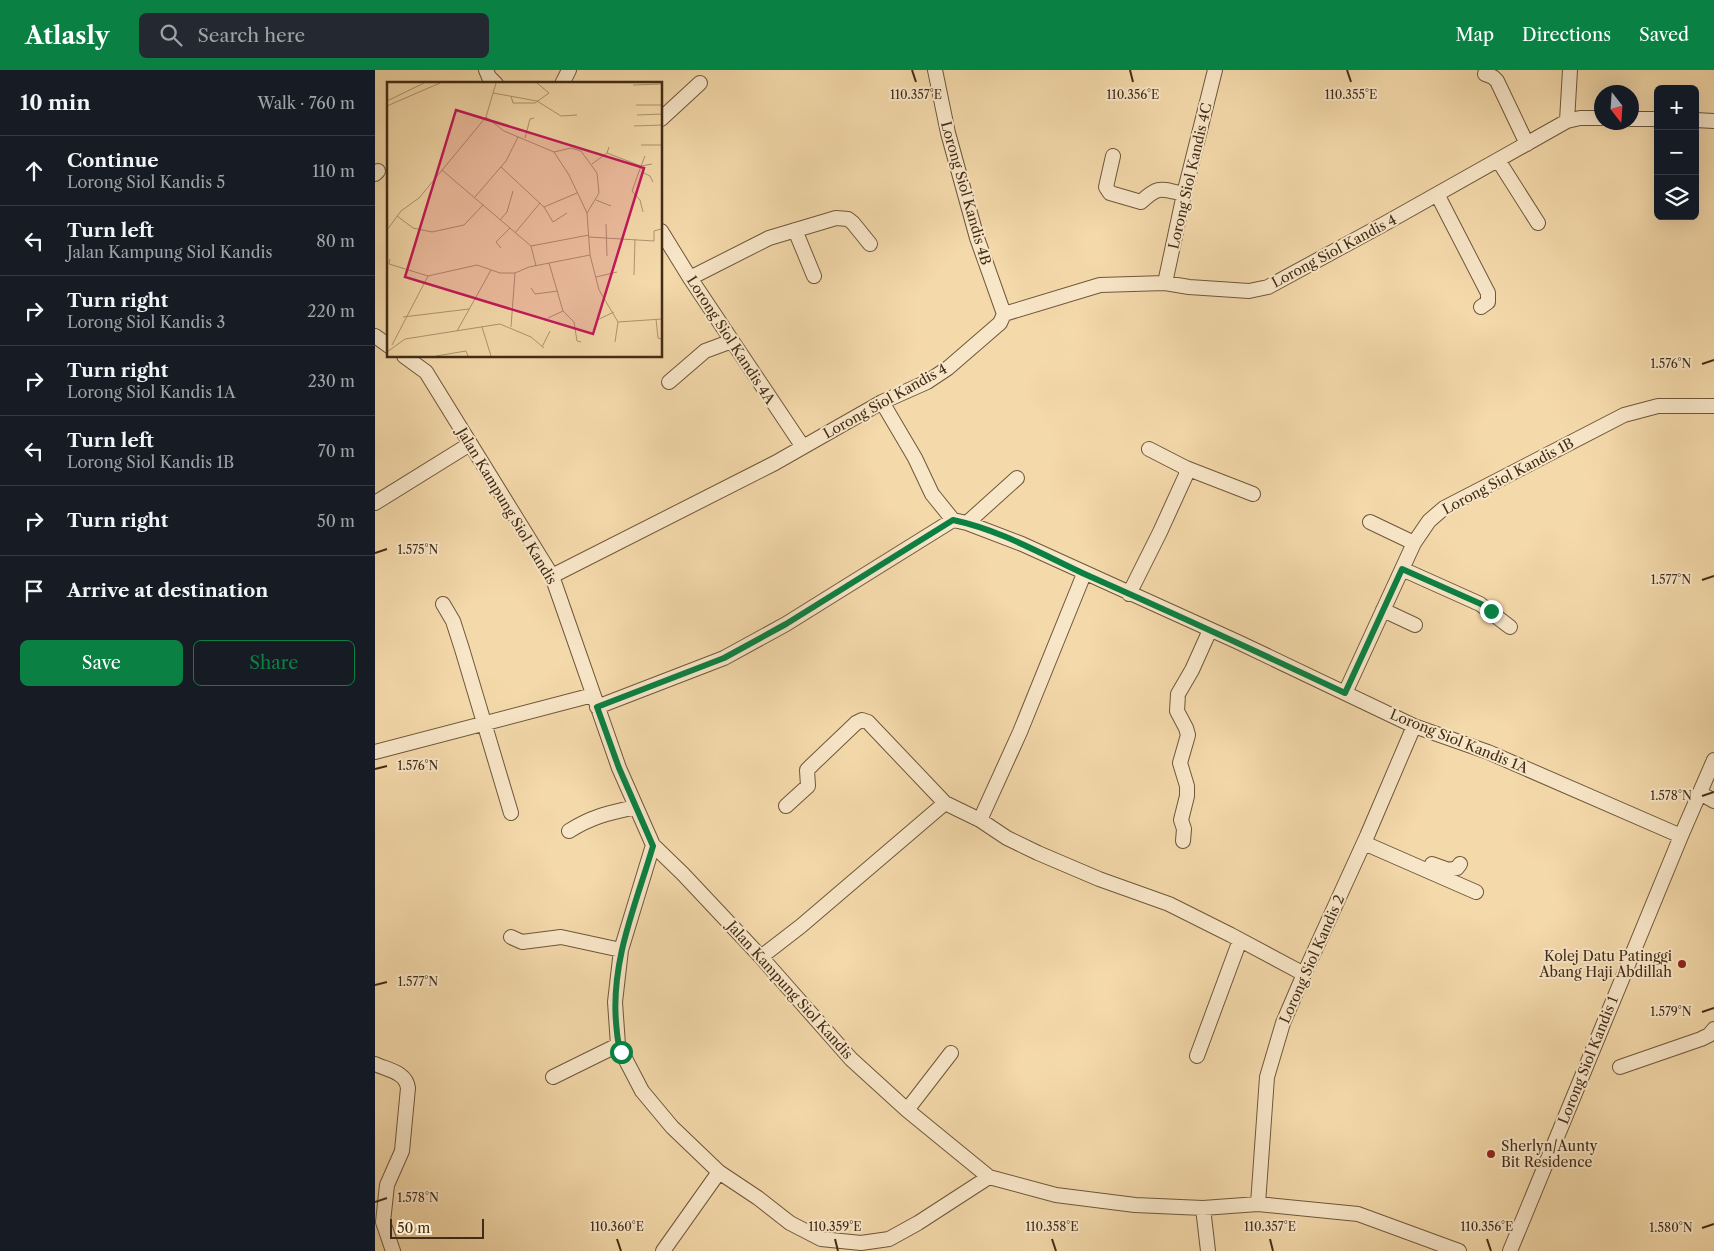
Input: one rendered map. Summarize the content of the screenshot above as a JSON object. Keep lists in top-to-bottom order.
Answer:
{
  "streets": {
    "street": [
      "Lorong Siol Kandis 4C",
      "Lorong Siol Kandis 4B",
      "Lorong Siol Kandis 4",
      "Lorong Siol Kandis 4A",
      "Lorong Siol Kandis 1B",
      "Jalan Kampung Siol Kandis",
      "Lorong Siol Kandis 1A",
      "Lorong Siol Kandis 2",
      "Lorong Siol Kandis 1"
    ]
  },
  "crossings": [
    ["Lorong Siol Kandis 4C", "Lorong Siol Kandis 4"],
    ["Lorong Siol Kandis 4B", "Lorong Siol Kandis 4"],
    ["Lorong Siol Kandis 4", "Lorong Siol Kandis 4A"],
    ["Lorong Siol Kandis 4", "Jalan Kampung Siol Kandis"],
    ["Lorong Siol Kandis 1B", "Lorong Siol Kandis 1A"],
    ["Jalan Kampung Siol Kandis", "Lorong Siol Kandis 2"],
    ["Lorong Siol Kandis 1A", "Lorong Siol Kandis 2"],
    ["Lorong Siol Kandis 1A", "Lorong Siol Kandis 1"]
  ],
  "places": ["Kolej Datu Patinggi Abang Haji Abdillah", "Sherlyn/Aunty Bit Residence"],
  "scale_bar": "50 m",
  "north": "bottom",
  "page": {
    "header": "Atlasly",
    "search": "Search here",
    "nav": ["Map", "Directions", "Saved"],
    "heading": ["10 min", "Walk · 760 m"],
    "map_buttons": ["+", "−"],
    "list": [
      ["Continue", "Lorong Siol Kandis 5", "110 m"],
      ["Turn left", "Jalan Kampung Siol Kandis", "80 m"],
      ["Turn right", "Lorong Siol Kandis 3", "220 m"],
      ["Turn right", "Lorong Siol Kandis 1A", "230 m"],
      ["Turn left", "Lorong Siol Kandis 1B", "70 m"],
      ["Turn right", "50 m"],
      "Arrive at destination"
    ],
    "buttons": ["Save", "Share"],
    "scale": "50 m"
  },
  "coordinates": [
    "110.357°E",
    "110.356°E",
    "110.355°E",
    "1.576°N",
    "1.575°N",
    "1.577°N",
    "1.578°N",
    "1.579°N",
    "110.360°E",
    "110.359°E",
    "110.358°E",
    "1.580°N"
  ]
}
